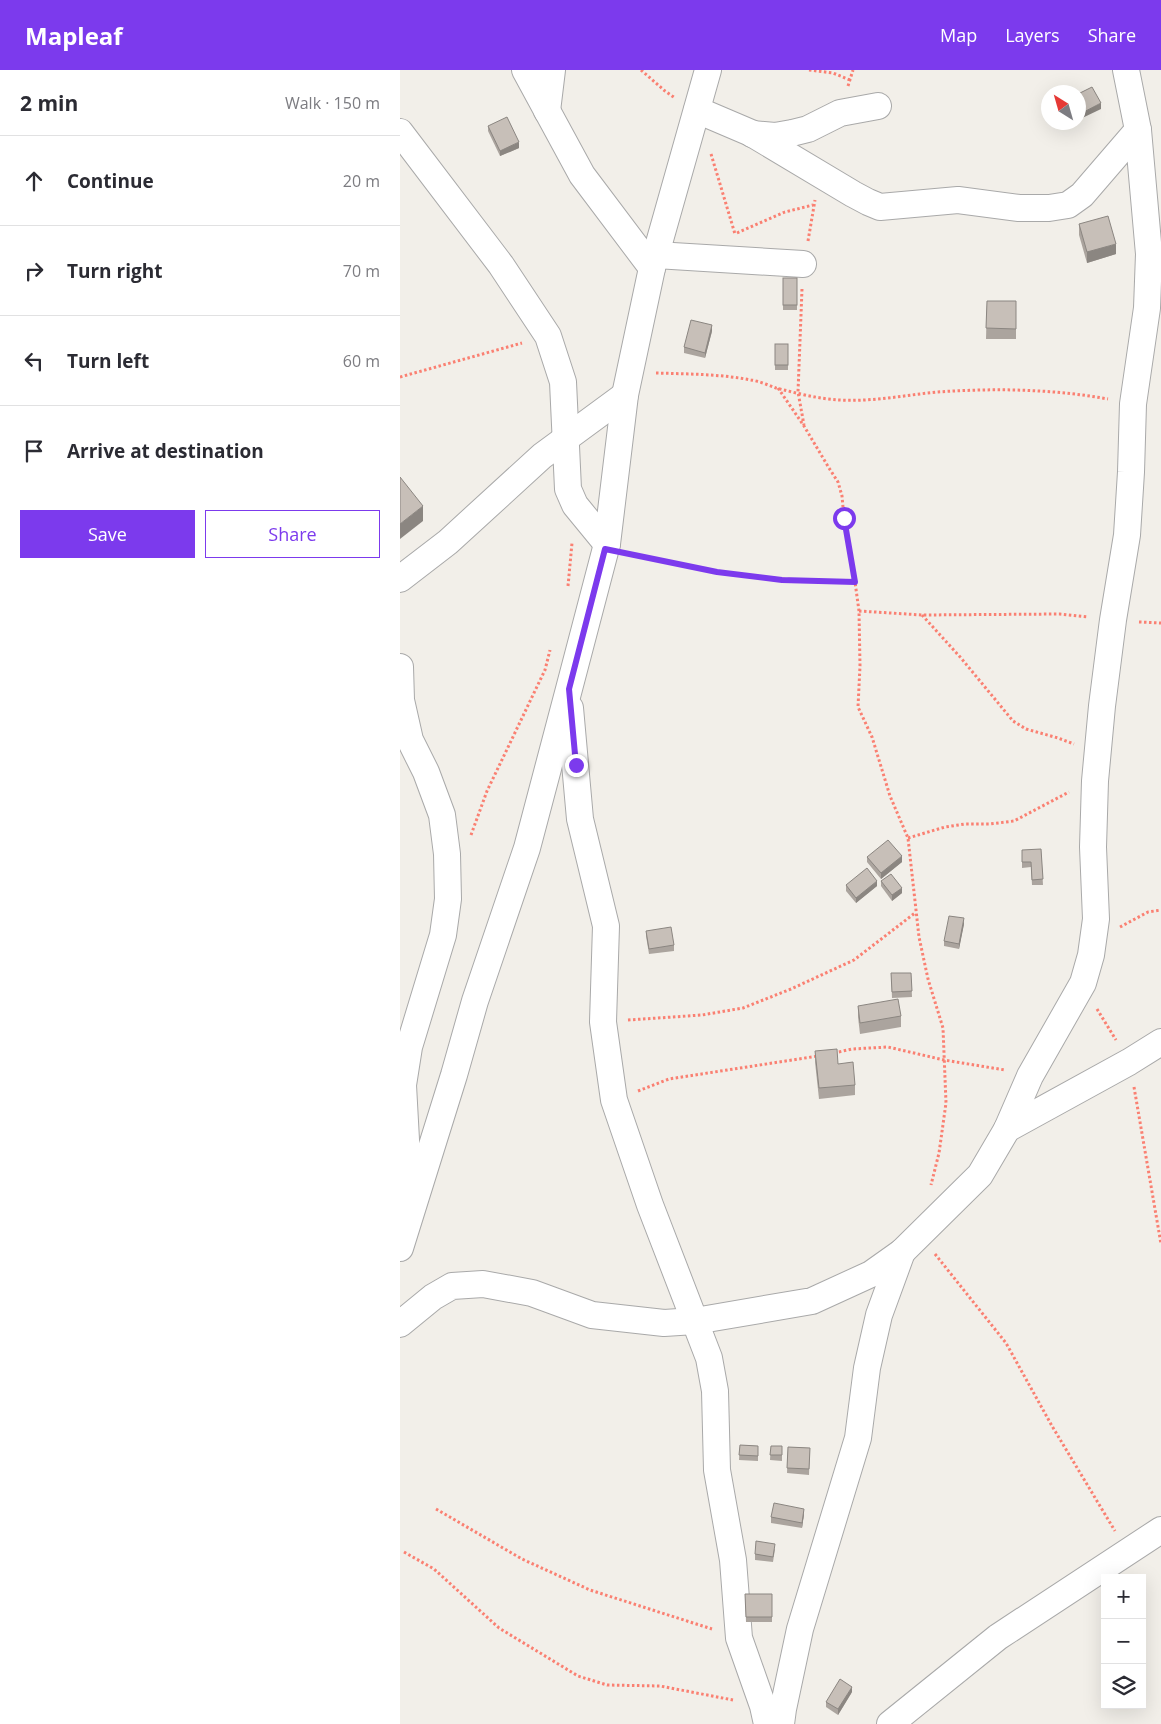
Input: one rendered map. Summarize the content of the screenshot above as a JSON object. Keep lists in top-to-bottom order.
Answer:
{
  "north": "top left",
  "page": {
    "header": "Mapleaf",
    "nav": ["Map", "Layers", "Share"],
    "heading": ["2 min", "Walk · 150 m"],
    "list": [
      ["Continue", "20 m"],
      ["Turn right", "70 m"],
      ["Turn left", "60 m"],
      "Arrive at destination"
    ],
    "buttons": ["Save", "Share"],
    "map_buttons": ["+", "−"]
  }
}
